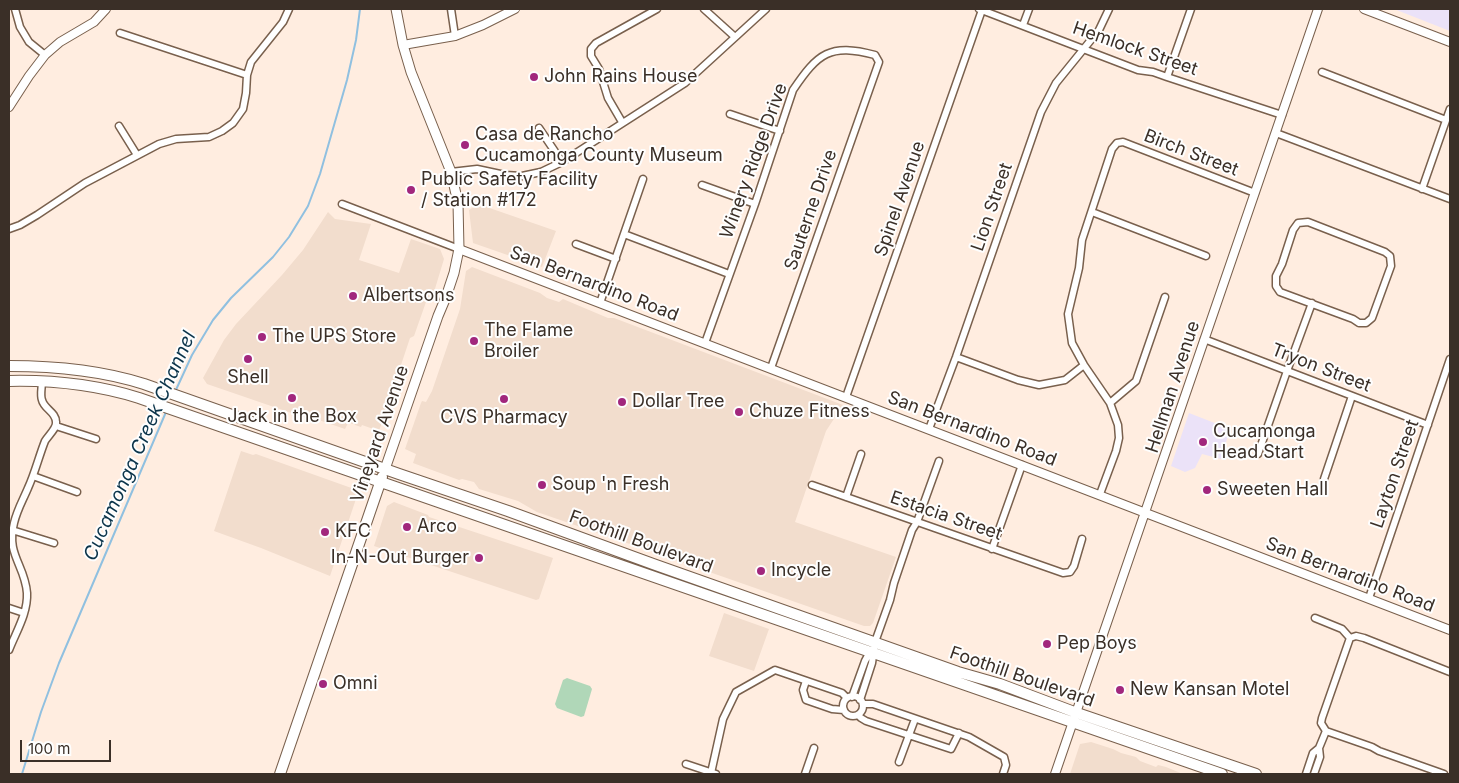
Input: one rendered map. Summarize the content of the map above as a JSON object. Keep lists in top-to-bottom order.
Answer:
{
  "streets": {
    "main road": ["Vineyard Avenue", "Foothill Boulevard"],
    "street": [
      "Hemlock Street",
      "Birch Street",
      "Winery Ridge Drive",
      "Spinel Avenue",
      "Lion Street",
      "Sauterne Drive",
      "San Bernardino Road",
      "Tryon Street",
      "Hellman Avenue",
      "Layton Street",
      "Estacia Street"
    ]
  },
  "crossings": [
    ["Hemlock Street", "Spinel Avenue"],
    ["Hemlock Street", "Lion Street"],
    ["Hemlock Street", "Hellman Avenue"],
    ["Birch Street", "Hellman Avenue"],
    ["Winery Ridge Drive", "Sauterne Drive"],
    ["Winery Ridge Drive", "San Bernardino Road"],
    ["Spinel Avenue", "San Bernardino Road"],
    ["Lion Street", "San Bernardino Road"],
    ["Sauterne Drive", "San Bernardino Road"],
    ["San Bernardino Road", "Hellman Avenue"],
    ["San Bernardino Road", "Vineyard Avenue"],
    ["San Bernardino Road", "Layton Street"],
    ["Tryon Street", "Hellman Avenue"],
    ["Tryon Street", "Layton Street"],
    ["Hellman Avenue", "Foothill Boulevard"],
    ["Vineyard Avenue", "Foothill Boulevard"]
  ],
  "water": ["Cucamonga Creek Channel"],
  "places": [
    "John Rains House",
    "Casa de Rancho Cucamonga County Museum",
    "Public Safety Facility / Station #172",
    "Albertsons",
    "The UPS Store",
    "The Flame Broiler",
    "Shell",
    "Jack in the Box",
    "CVS Pharmacy",
    "Dollar Tree",
    "Chuze Fitness",
    "Cucamonga Head Start",
    "Soup 'n Fresh",
    "Sweeten Hall",
    "Arco",
    "KFC",
    "In-N-Out Burger",
    "Incycle",
    "Pep Boys",
    "Omni",
    "New Kansan Motel"
  ],
  "scale_bar": "100 m"
}
